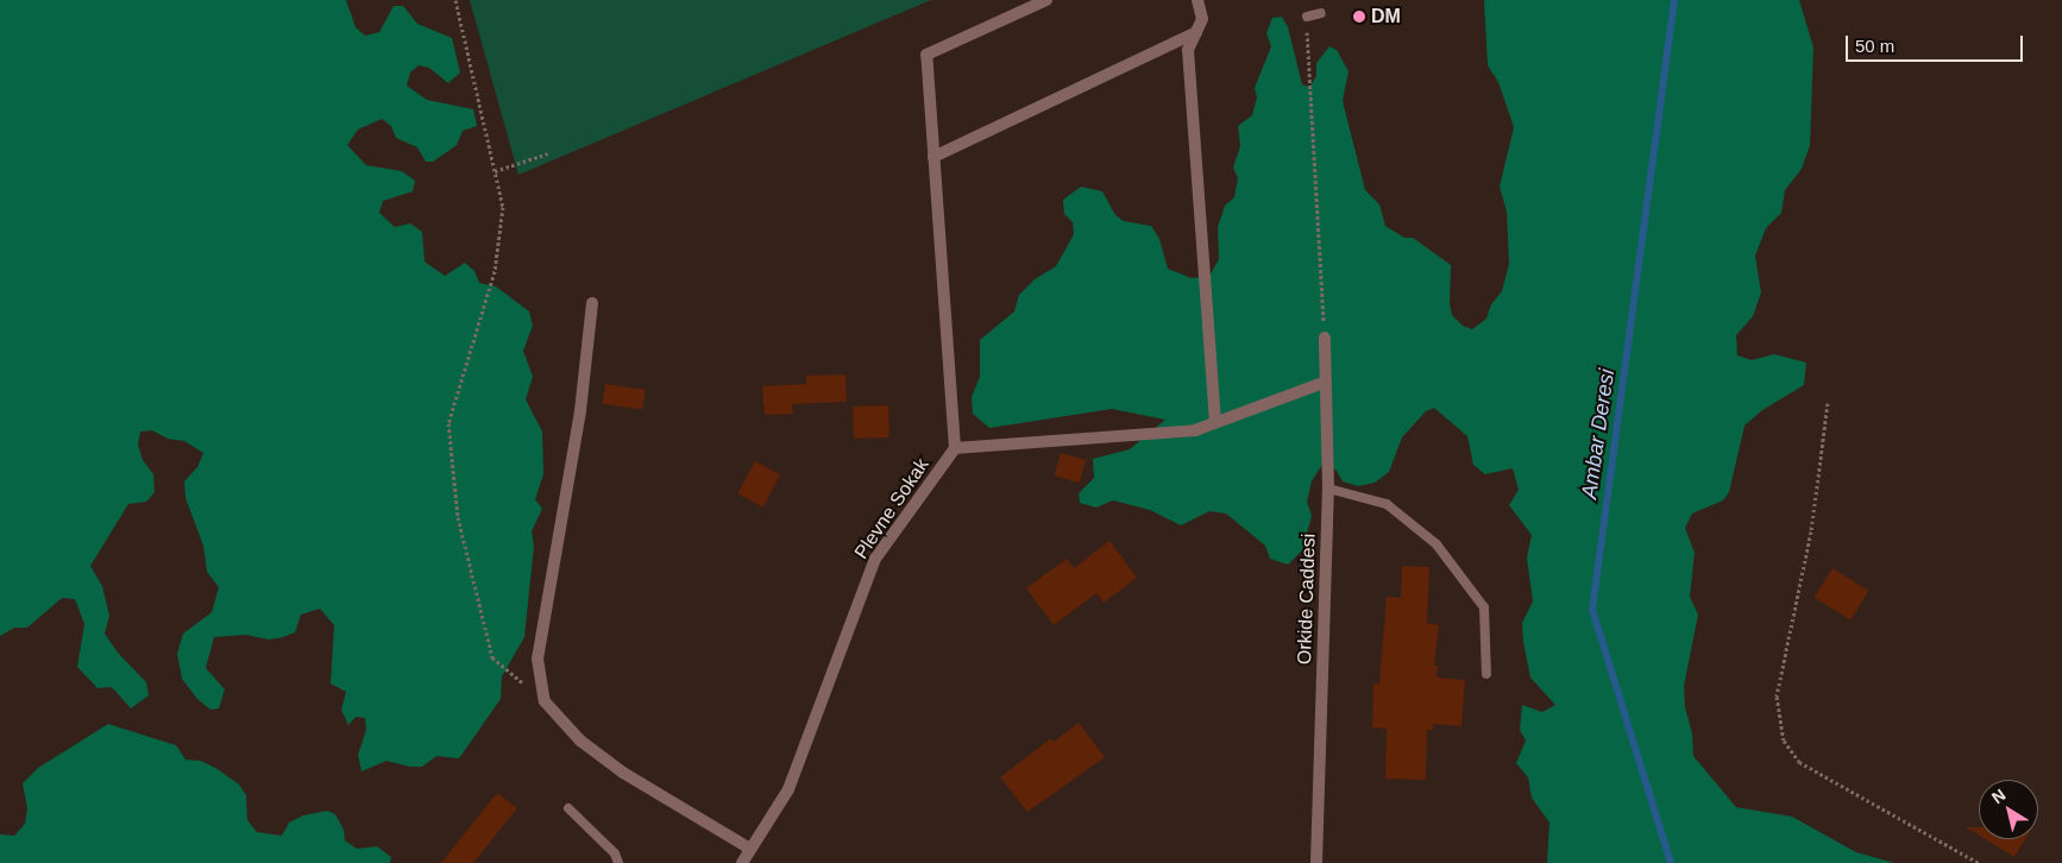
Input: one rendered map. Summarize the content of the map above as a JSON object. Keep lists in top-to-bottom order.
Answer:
{
  "streets": {
    "street": ["Plevne Sokak", "Orkide Caddesi"]
  },
  "crossings": [
    ["Plevne Sokak", "Orkide Caddesi"]
  ],
  "water": ["Ambar Deresi"],
  "places": ["DM"],
  "scale_bar": "50 m",
  "north": "top left"
}
